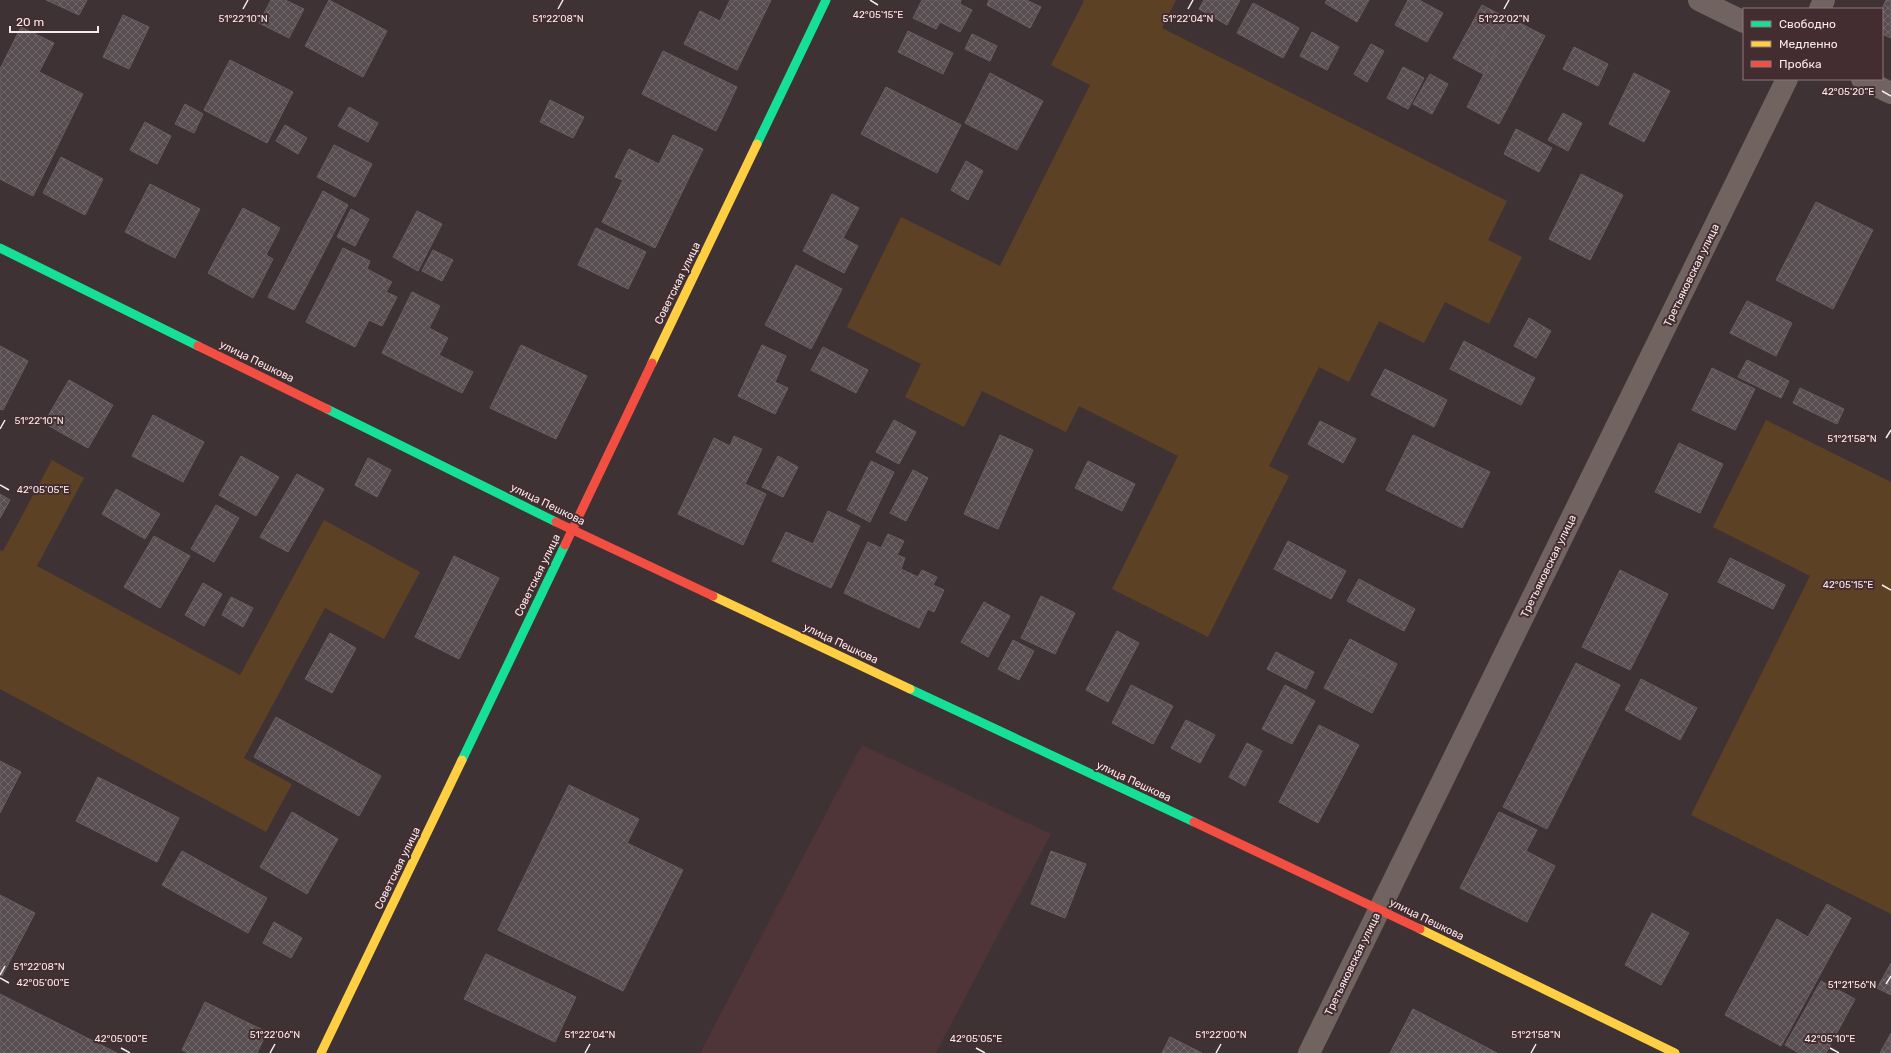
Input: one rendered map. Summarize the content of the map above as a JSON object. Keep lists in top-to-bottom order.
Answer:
{
  "streets": {
    "street": ["Третьяковская улица", "Советская улица", "улица Пешкова"]
  },
  "crossings": [
    ["Третьяковская улица", "улица Пешкова"],
    ["Советская улица", "улица Пешкова"]
  ],
  "legend": ["Свободно", "Медленно", "Пробка"],
  "scale_bar": "20 m",
  "coordinates": [
    "42°05'15\"E",
    "51°22'08\"N",
    "51°22'04\"N",
    "51°22'02\"N",
    "51°22'10\"N",
    "42°05'20\"E",
    "51°21'58\"N",
    "42°05'05\"E",
    "42°05'00\"E",
    "51°21'56\"N",
    "51°22'06\"N",
    "51°22'00\"N",
    "42°05'10\"E"
  ]
}
